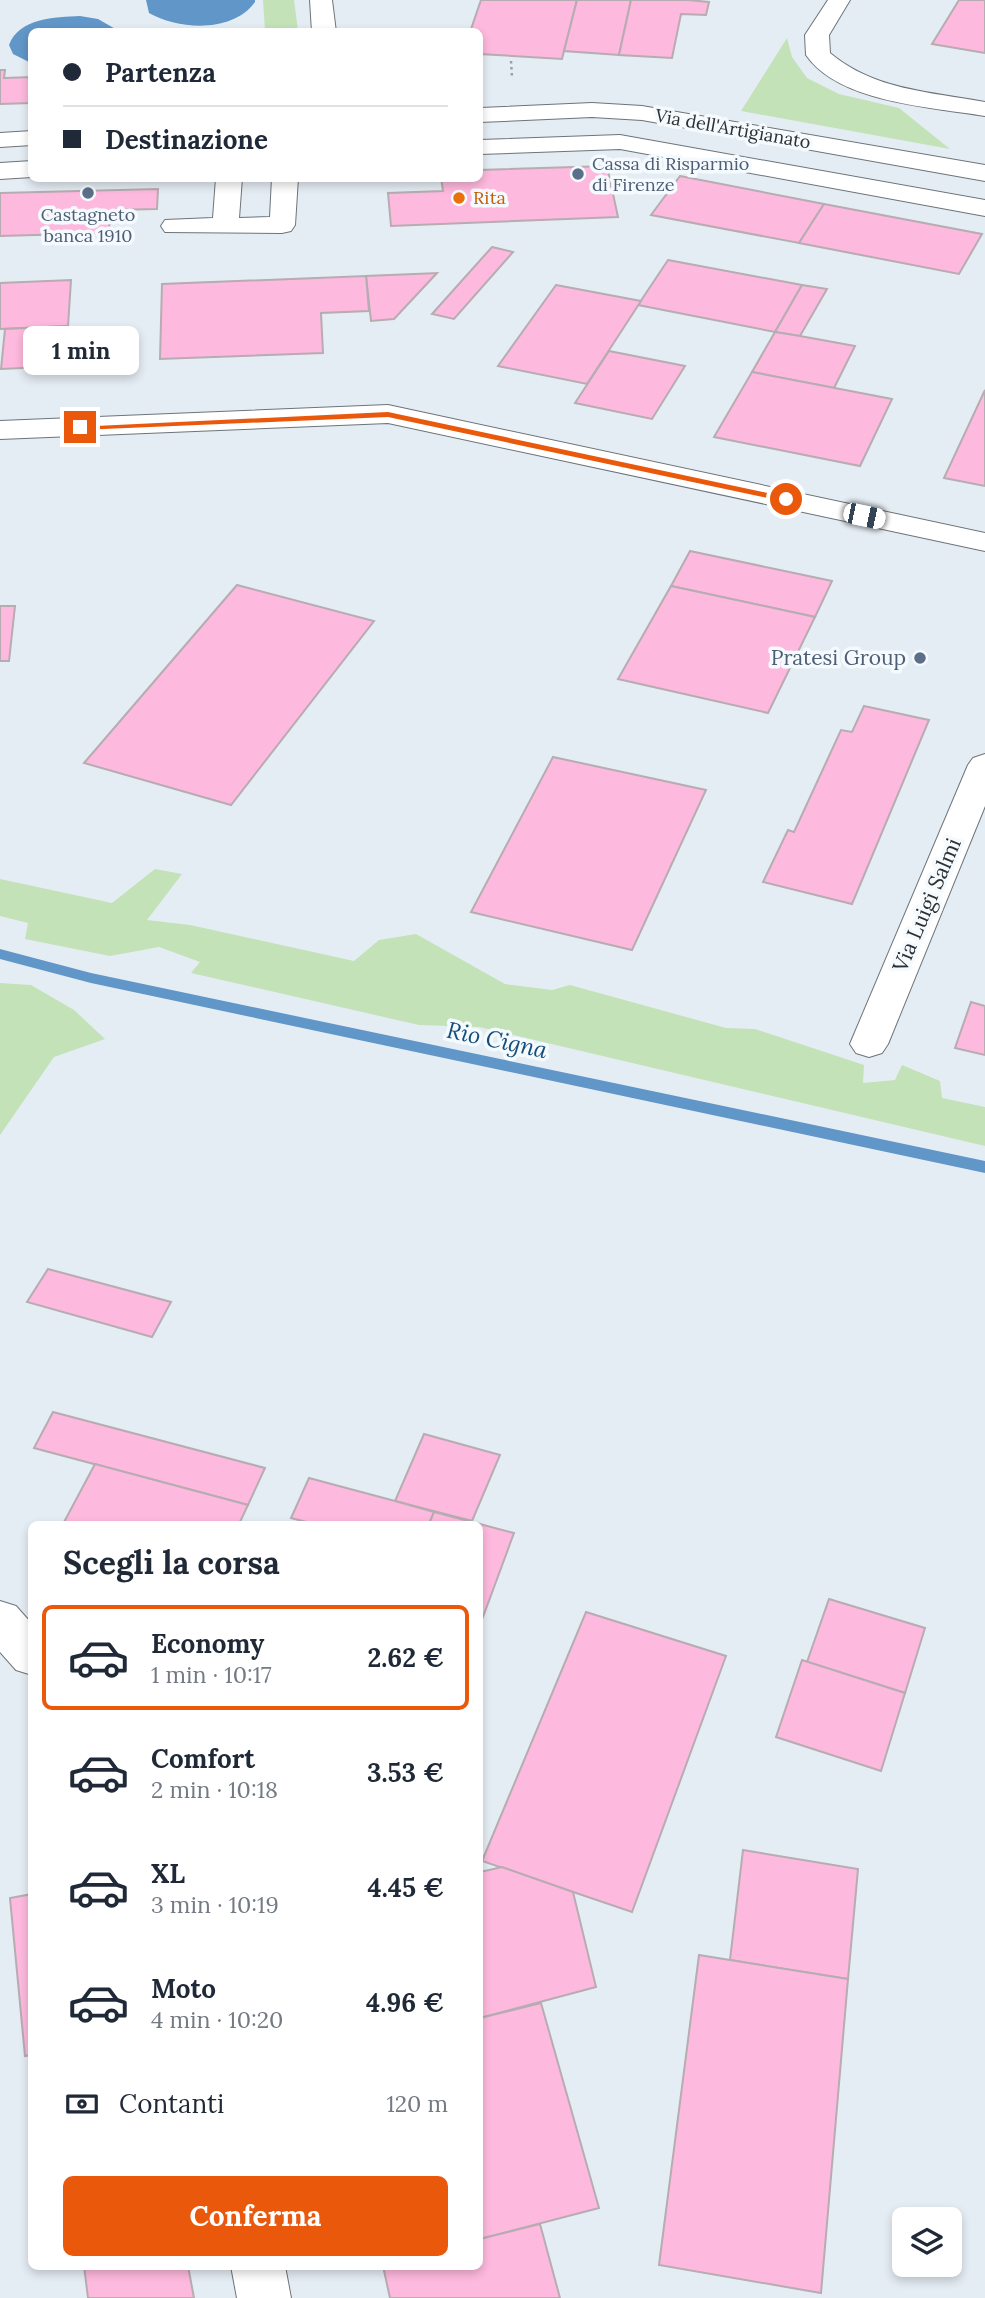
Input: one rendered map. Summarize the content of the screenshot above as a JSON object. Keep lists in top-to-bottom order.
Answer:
{
  "streets": {
    "street": ["Via dell'Artigianato", "Via Luigi Salmi"]
  },
  "water": ["Rio Cigna"],
  "places": [
    "Cassa di Risparmio di Firenze",
    "Castagneto banca 1910",
    "Rita",
    "Pratesi Group"
  ],
  "page": {
    "banner": ["Partenza", "Destinazione"],
    "bubble": "1 min",
    "heading": "Scegli la corsa",
    "list": [
      {
        "name": "Economy",
        "note": "1 min · 10:17",
        "value": "2.62 €"
      },
      {
        "name": "Comfort",
        "note": "2 min · 10:18",
        "value": "3.53 €"
      },
      {
        "name": "XL",
        "note": "3 min · 10:19",
        "value": "4.45 €"
      },
      {
        "name": "Moto",
        "note": "4 min · 10:20",
        "value": "4.96 €"
      }
    ],
    "pay": ["Contanti", "120 m"],
    "buttons": "Conferma"
  }
}
